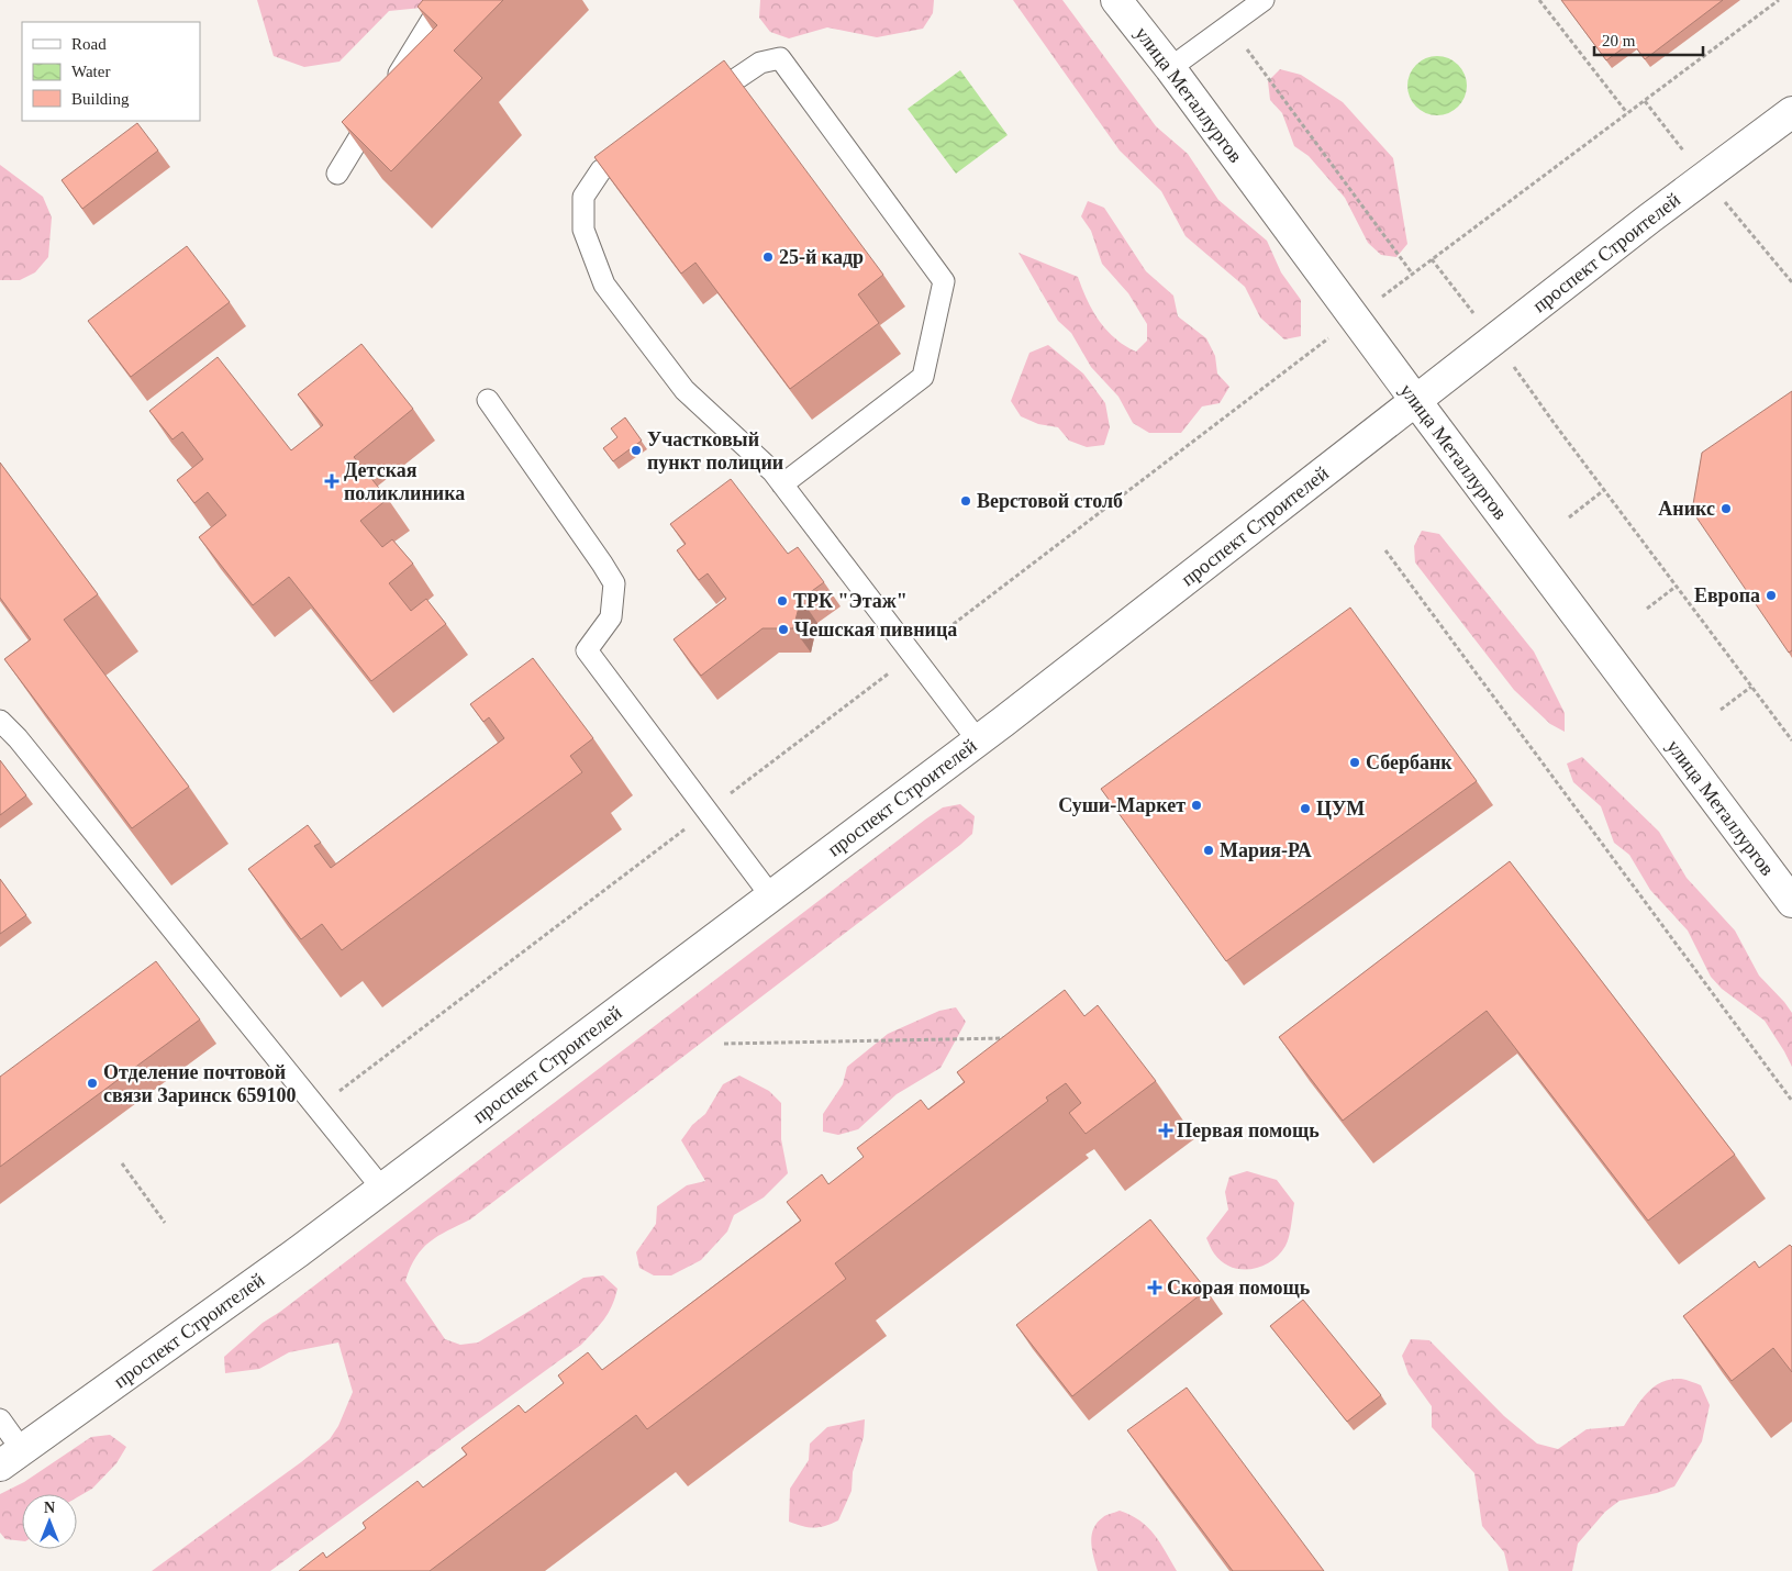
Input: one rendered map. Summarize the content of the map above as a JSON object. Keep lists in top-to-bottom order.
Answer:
{
  "streets": {
    "street": ["улица Металлургов", "проспект Строителей"]
  },
  "crossings": [
    ["улица Металлургов", "проспект Строителей"]
  ],
  "places": {
    "other": [
      "25-й кадр",
      "Участковый пункт полиции",
      "Верстовой столб",
      "Аникс",
      "Европа",
      "ТРК \"Этаж\"",
      "Чешская пивница",
      "Сбербанк",
      "Суши-Маркет",
      "ЦУМ",
      "Мария-РА",
      "Отделение почтовой связи Заринск 659100"
    ],
    "health": ["Детская поликлиника", "Первая помощь", "Скорая помощь"]
  },
  "legend": ["Road", "Water", "Building"],
  "scale_bar": "20 m",
  "north": "top"
}
